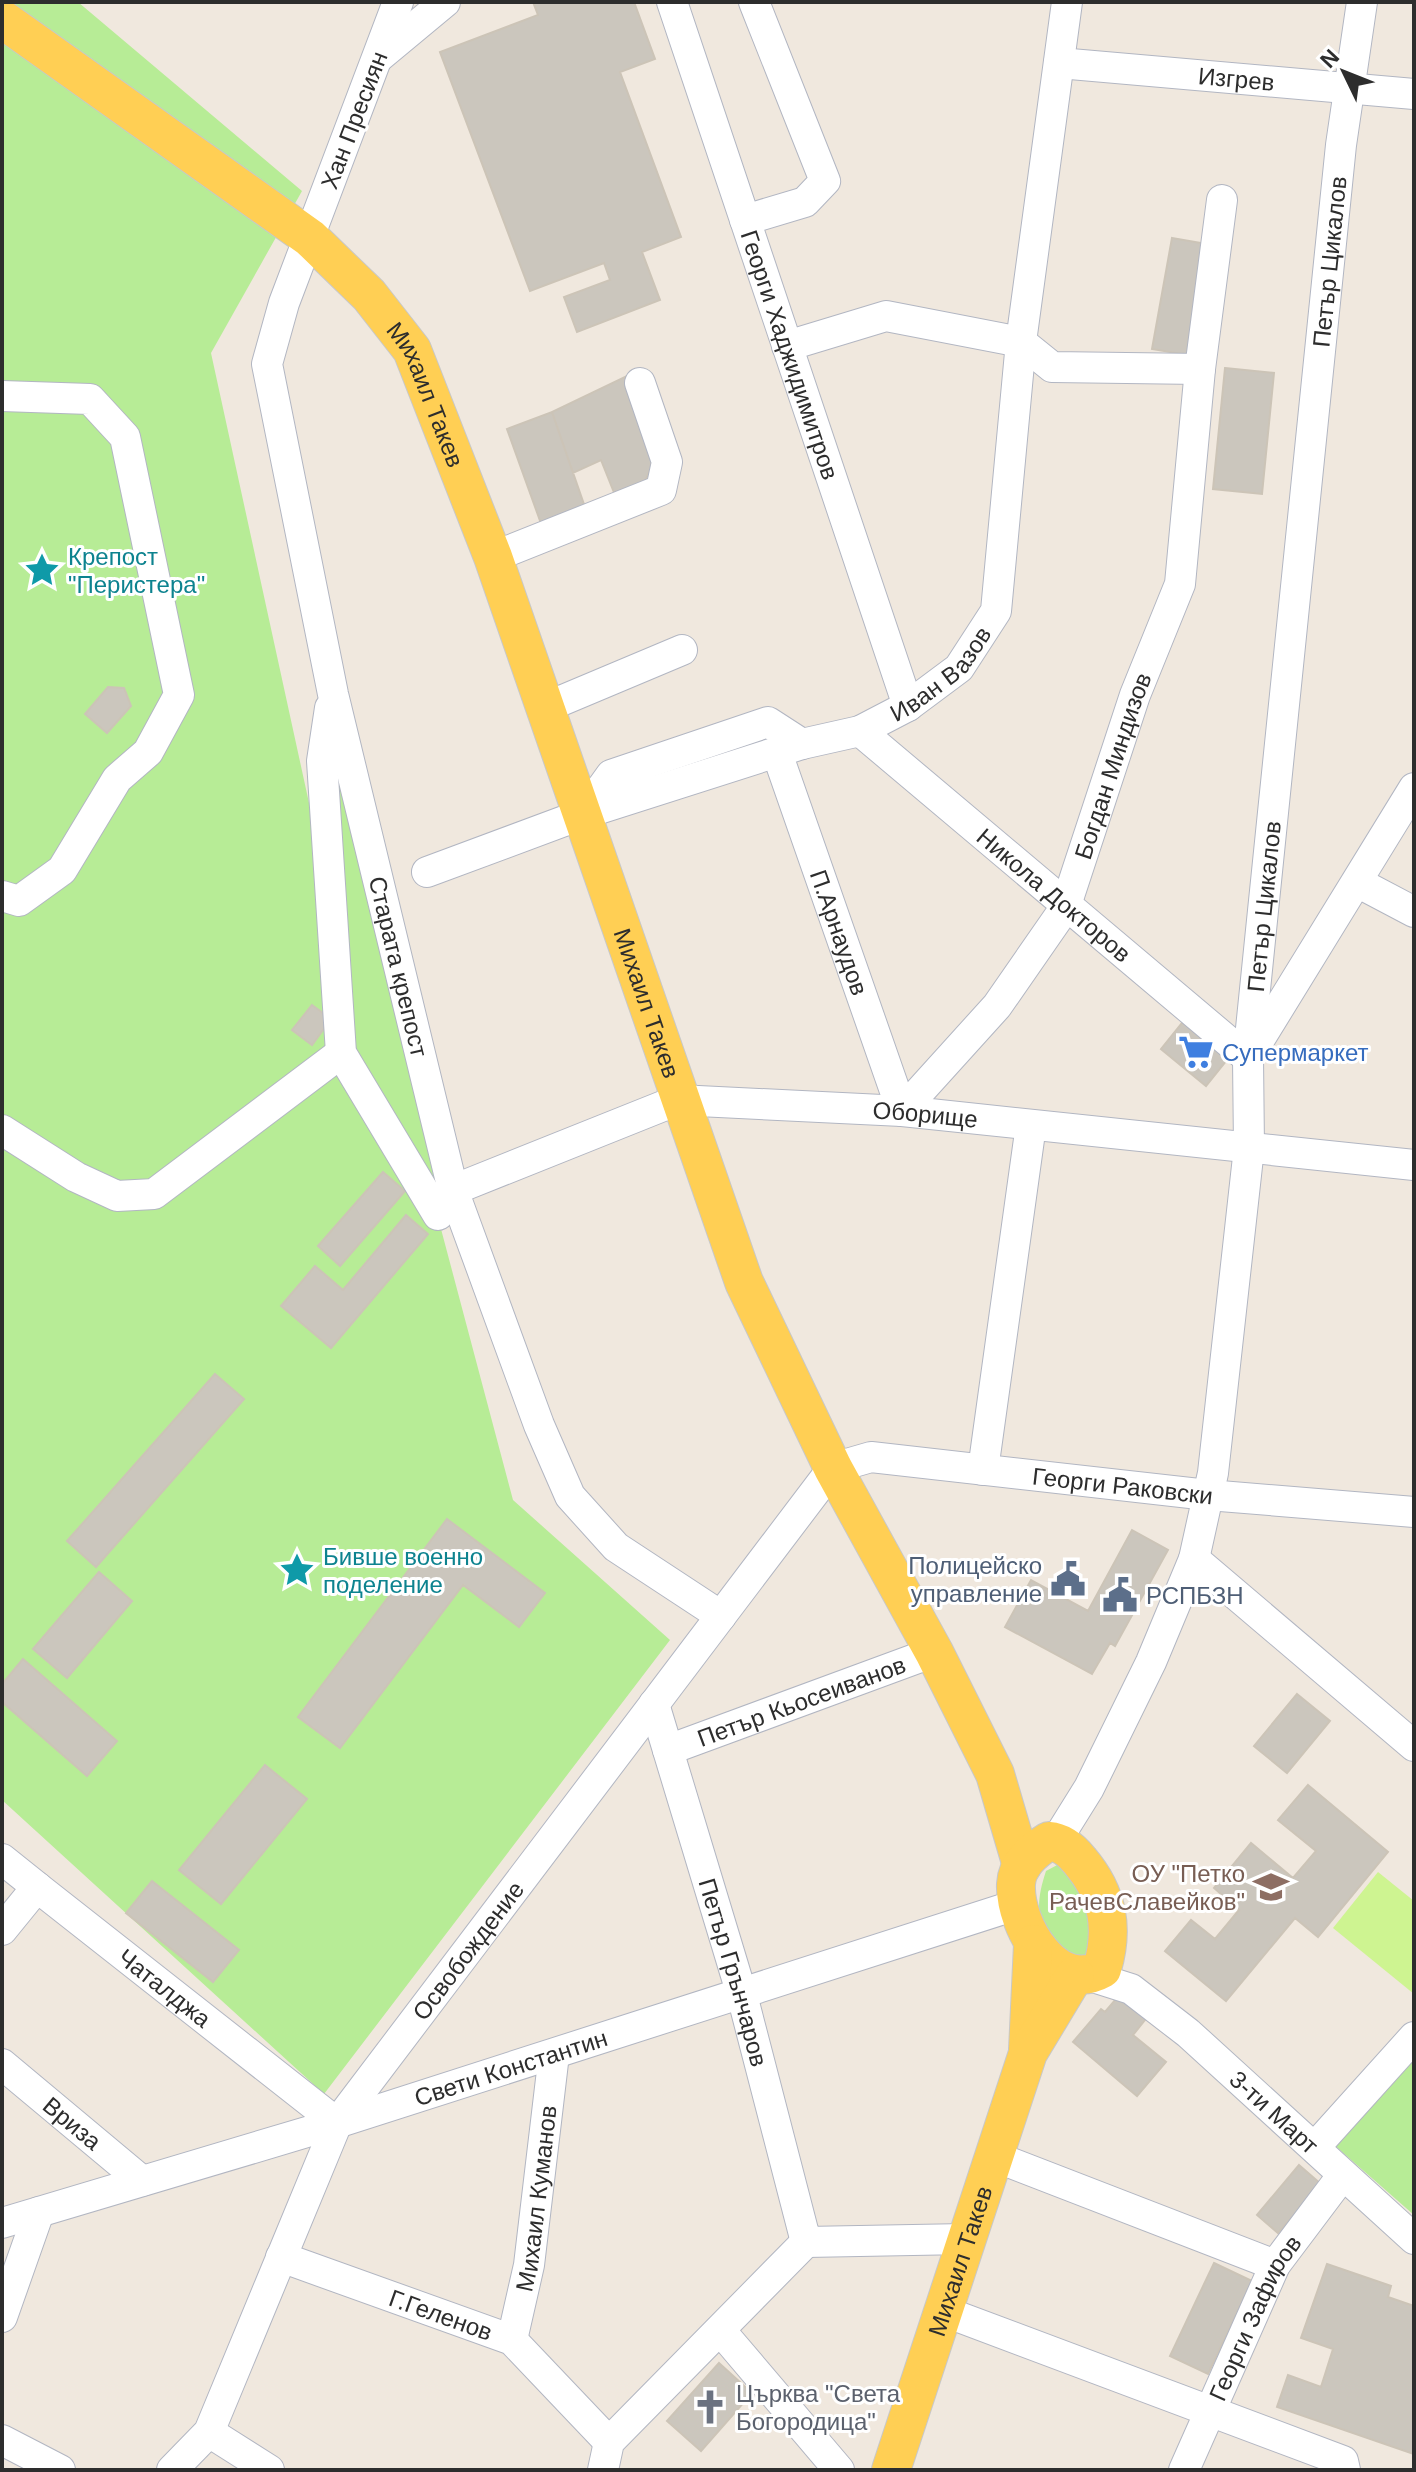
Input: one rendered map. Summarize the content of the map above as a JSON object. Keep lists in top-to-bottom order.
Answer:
{
  "streets": {
    "main road": ["Михаил Такев"],
    "street": [
      "Изгрев",
      "Хан Пресиян",
      "Петър Цикалов",
      "Георги Хаджидимитров",
      "Иван Вазов",
      "Богдан Миндизов",
      "Никола Докторов",
      "П.Арнаудов",
      "Старата крепост",
      "Оборище",
      "Георги Раковски",
      "Петър Кьосеиванов",
      "Освобождение",
      "Петър Грънчаров",
      "Чаталджа",
      "Свети Константин",
      "3-ти Март",
      "Вриза",
      "Михаил Куманов",
      "Г.Геленов",
      "Георги Зафиров"
    ]
  },
  "crossings": [
    ["Изгрев", "Петър Цикалов"],
    ["Изгрев", "Иван Вазов"],
    ["Хан Пресиян", "Михаил Такев"],
    ["Хан Пресиян", "Старата крепост"],
    ["Петър Цикалов", "Михаил Такев"],
    ["Петър Цикалов", "Никола Докторов"],
    ["Петър Цикалов", "Оборище"],
    ["Петър Цикалов", "Георги Раковски"],
    ["Петър Цикалов", "Свети Константин"],
    ["Петър Цикалов", "3-ти Март"],
    ["Георги Хаджидимитров", "Иван Вазов"],
    ["Михаил Такев", "Иван Вазов"],
    ["Михаил Такев", "Старата крепост"],
    ["Михаил Такев", "Оборище"],
    ["Михаил Такев", "Георги Раковски"],
    ["Михаил Такев", "Петър Кьосеиванов"],
    ["Михаил Такев", "Освобождение"],
    ["Михаил Такев", "Свети Константин"],
    ["Михаил Такев", "3-ти Март"],
    ["Иван Вазов", "Никола Докторов"],
    ["Иван Вазов", "П.Арнаудов"],
    ["Богдан Миндизов", "Никола Докторов"],
    ["Богдан Миндизов", "П.Арнаудов"],
    ["Богдан Миндизов", "Оборище"],
    ["П.Арнаудов", "Оборище"],
    ["Старата крепост", "Оборище"],
    ["Старата крепост", "Освобождение"],
    ["Георги Раковски", "Освобождение"],
    ["Петър Кьосеиванов", "Петър Грънчаров"],
    ["Освобождение", "Петър Грънчаров"],
    ["Освобождение", "Чаталджа"],
    ["Освобождение", "Свети Константин"],
    ["Освобождение", "Г.Геленов"],
    ["Петър Грънчаров", "Свети Константин"],
    ["Чаталджа", "Свети Константин"],
    ["Свети Константин", "3-ти Март"],
    ["Свети Константин", "Вриза"],
    ["Свети Константин", "Михаил Куманов"],
    ["3-ти Март", "Георги Зафиров"],
    ["Михаил Куманов", "Г.Геленов"]
  ],
  "places": {
    "place": ["Крепост \"Перистера\"", "Бивше военно поделение"],
    "supermarket": ["Супермаркет"],
    "public building": ["Полицейско управление", "РСПБЗН"],
    "school or university": ["ОУ \"Петко РачевСлавейков\""],
    "church": ["Църква \"Света Богородица\""]
  },
  "north": "top left"
}
